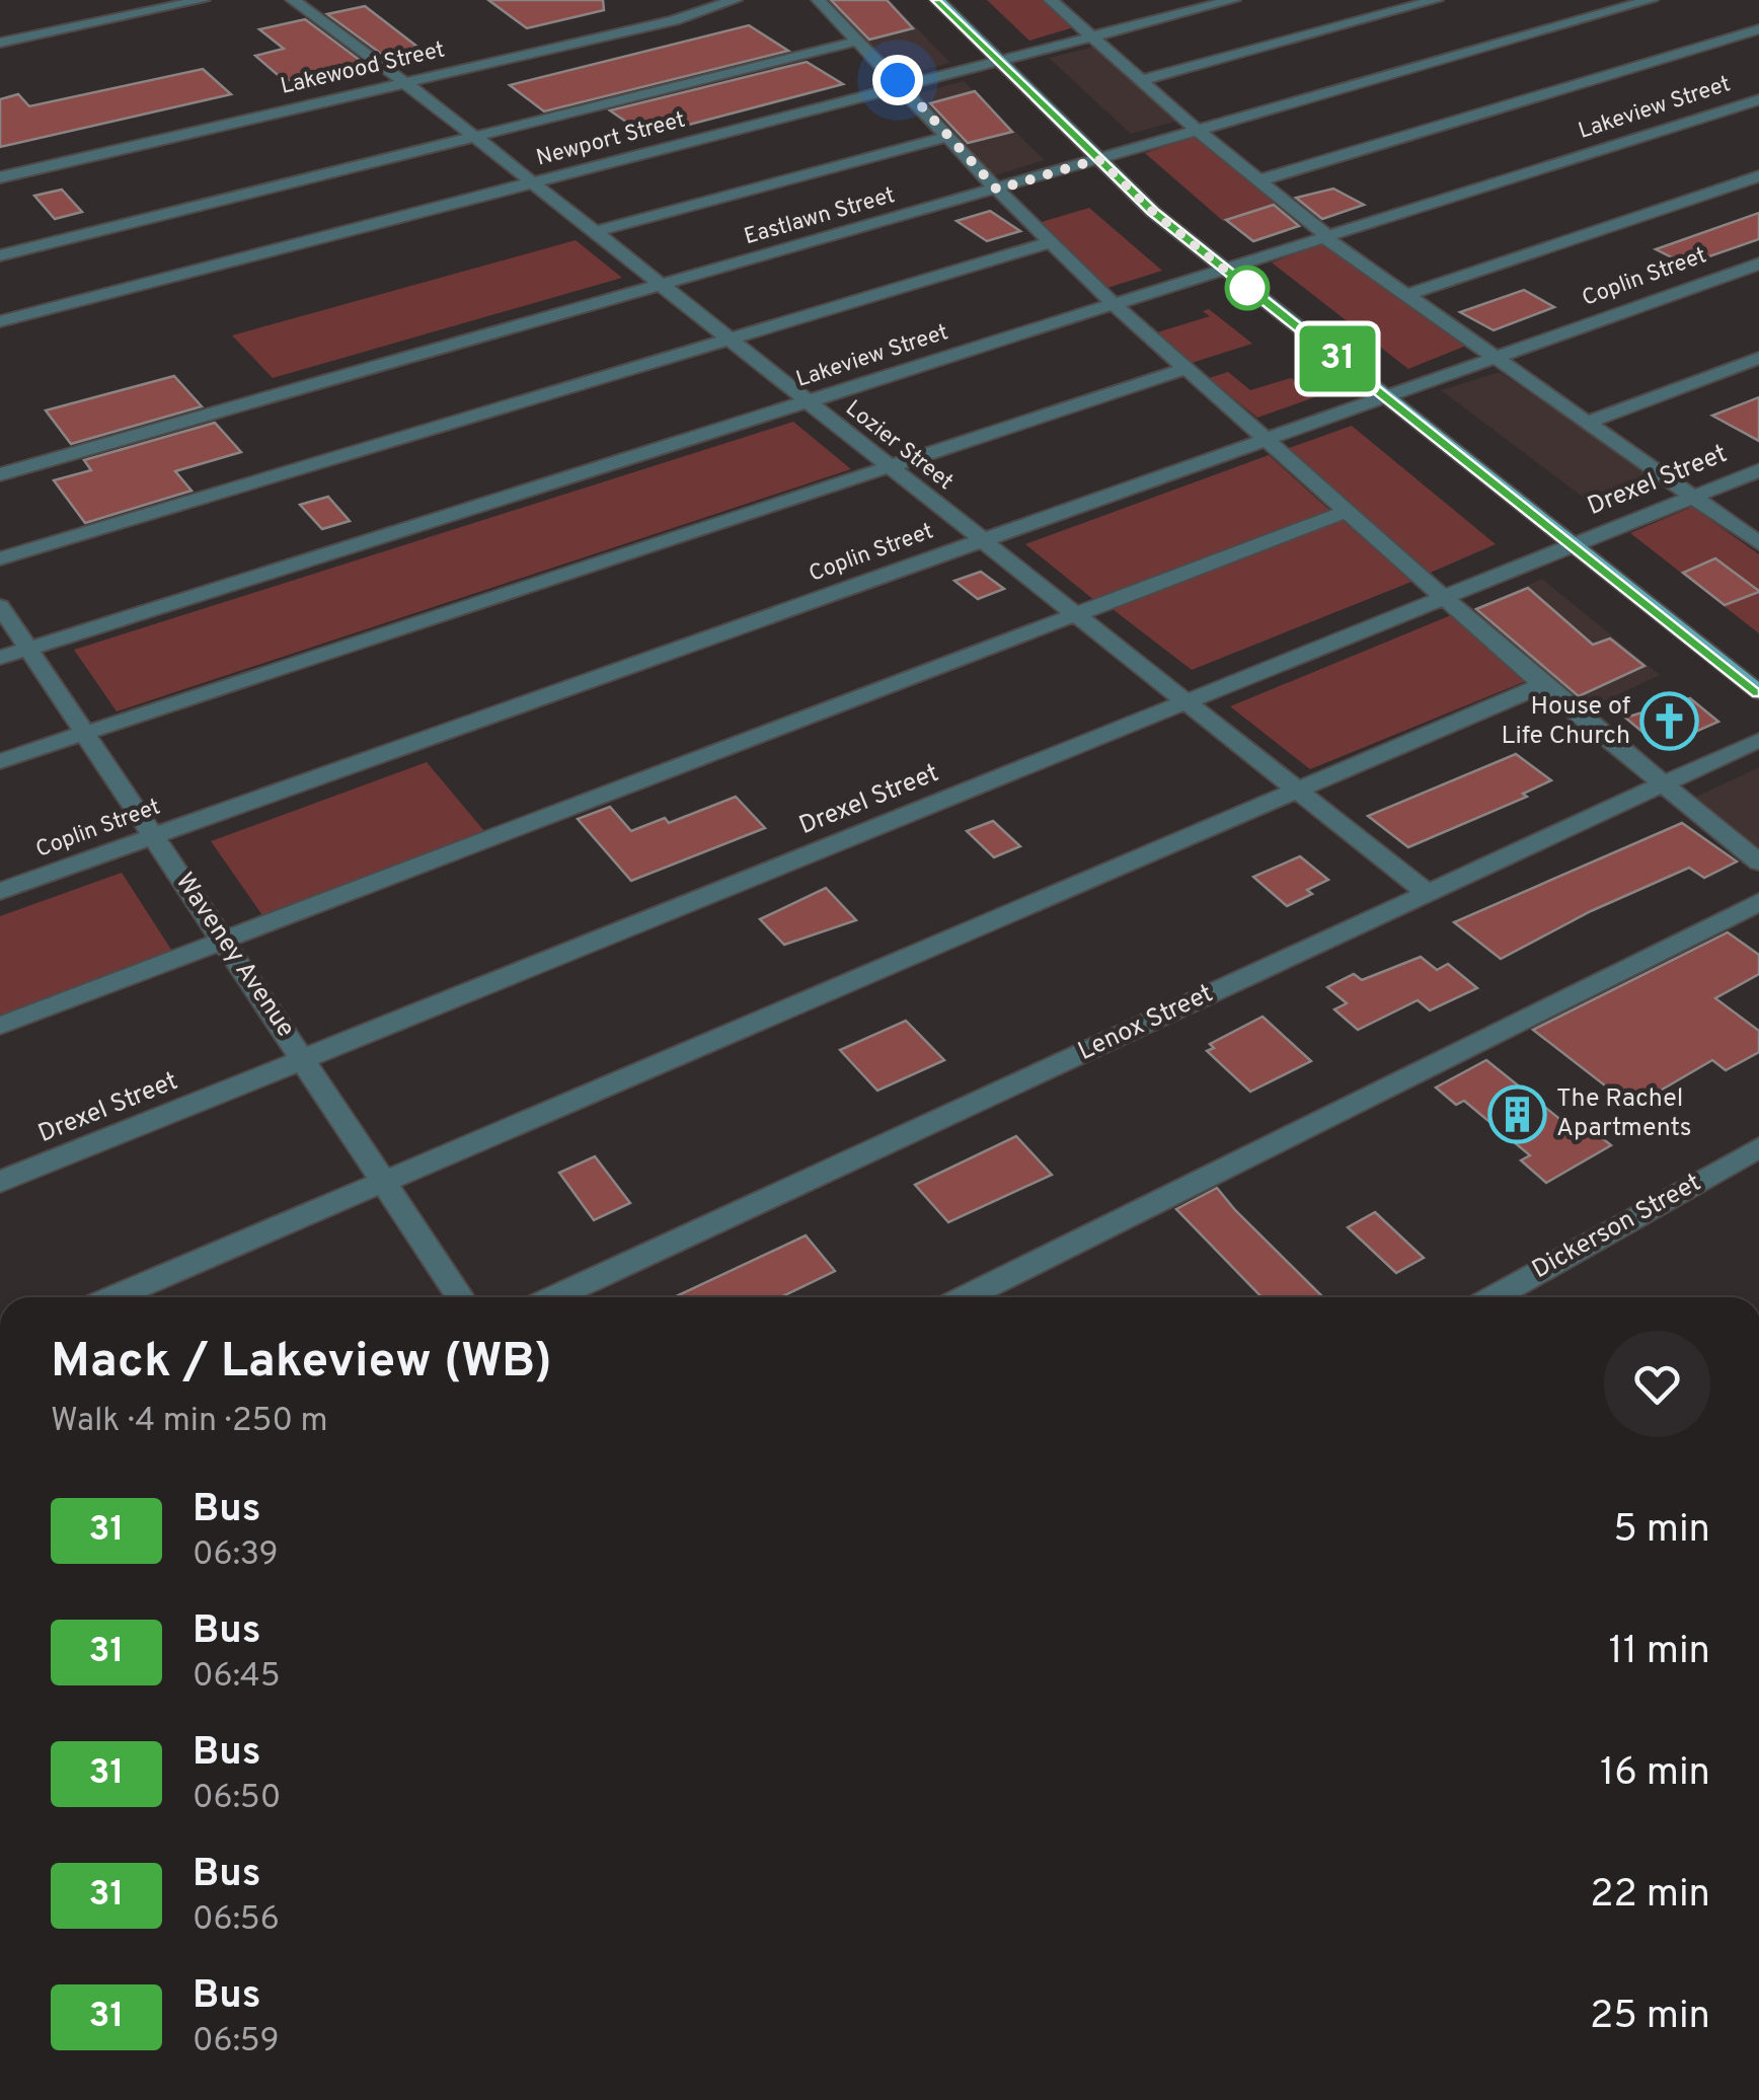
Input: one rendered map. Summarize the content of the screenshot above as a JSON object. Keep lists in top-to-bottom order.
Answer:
{
  "streets": {
    "street": [
      "Lakewood Street",
      "Lakeview Street",
      "Newport Street",
      "Eastlawn Street",
      "Coplin Street",
      "Lozier Street",
      "Drexel Street",
      "Waveney Avenue",
      "Lenox Street",
      "Dickerson Street"
    ]
  },
  "crossings": [
    ["Lakewood Street", "Lozier Street"],
    ["Lakeview Street", "Lozier Street"],
    ["Lakeview Street", "Waveney Avenue"],
    ["Newport Street", "Lozier Street"],
    ["Eastlawn Street", "Lozier Street"],
    ["Coplin Street", "Lozier Street"],
    ["Coplin Street", "Waveney Avenue"],
    ["Lozier Street", "Drexel Street"],
    ["Lozier Street", "Lenox Street"],
    ["Drexel Street", "Waveney Avenue"]
  ],
  "places": {
    "church": ["House of Life Church"],
    "building": ["The Rachel Apartments"]
  },
  "lines": ["bus line 31"],
  "page": {
    "on_map": "31",
    "heading": ["Mack / Lakeview (WB)", "Walk · 4 min · 250 m"],
    "list": [
      {
        "mark": "31",
        "name": "Bus",
        "note": "06:39",
        "value": "5 min"
      },
      {
        "mark": "31",
        "name": "Bus",
        "note": "06:45",
        "value": "11 min"
      },
      {
        "mark": "31",
        "name": "Bus",
        "note": "06:50",
        "value": "16 min"
      },
      {
        "mark": "31",
        "name": "Bus",
        "note": "06:56",
        "value": "22 min"
      },
      {
        "mark": "31",
        "name": "Bus",
        "note": "06:59",
        "value": "25 min"
      }
    ]
  }
}
